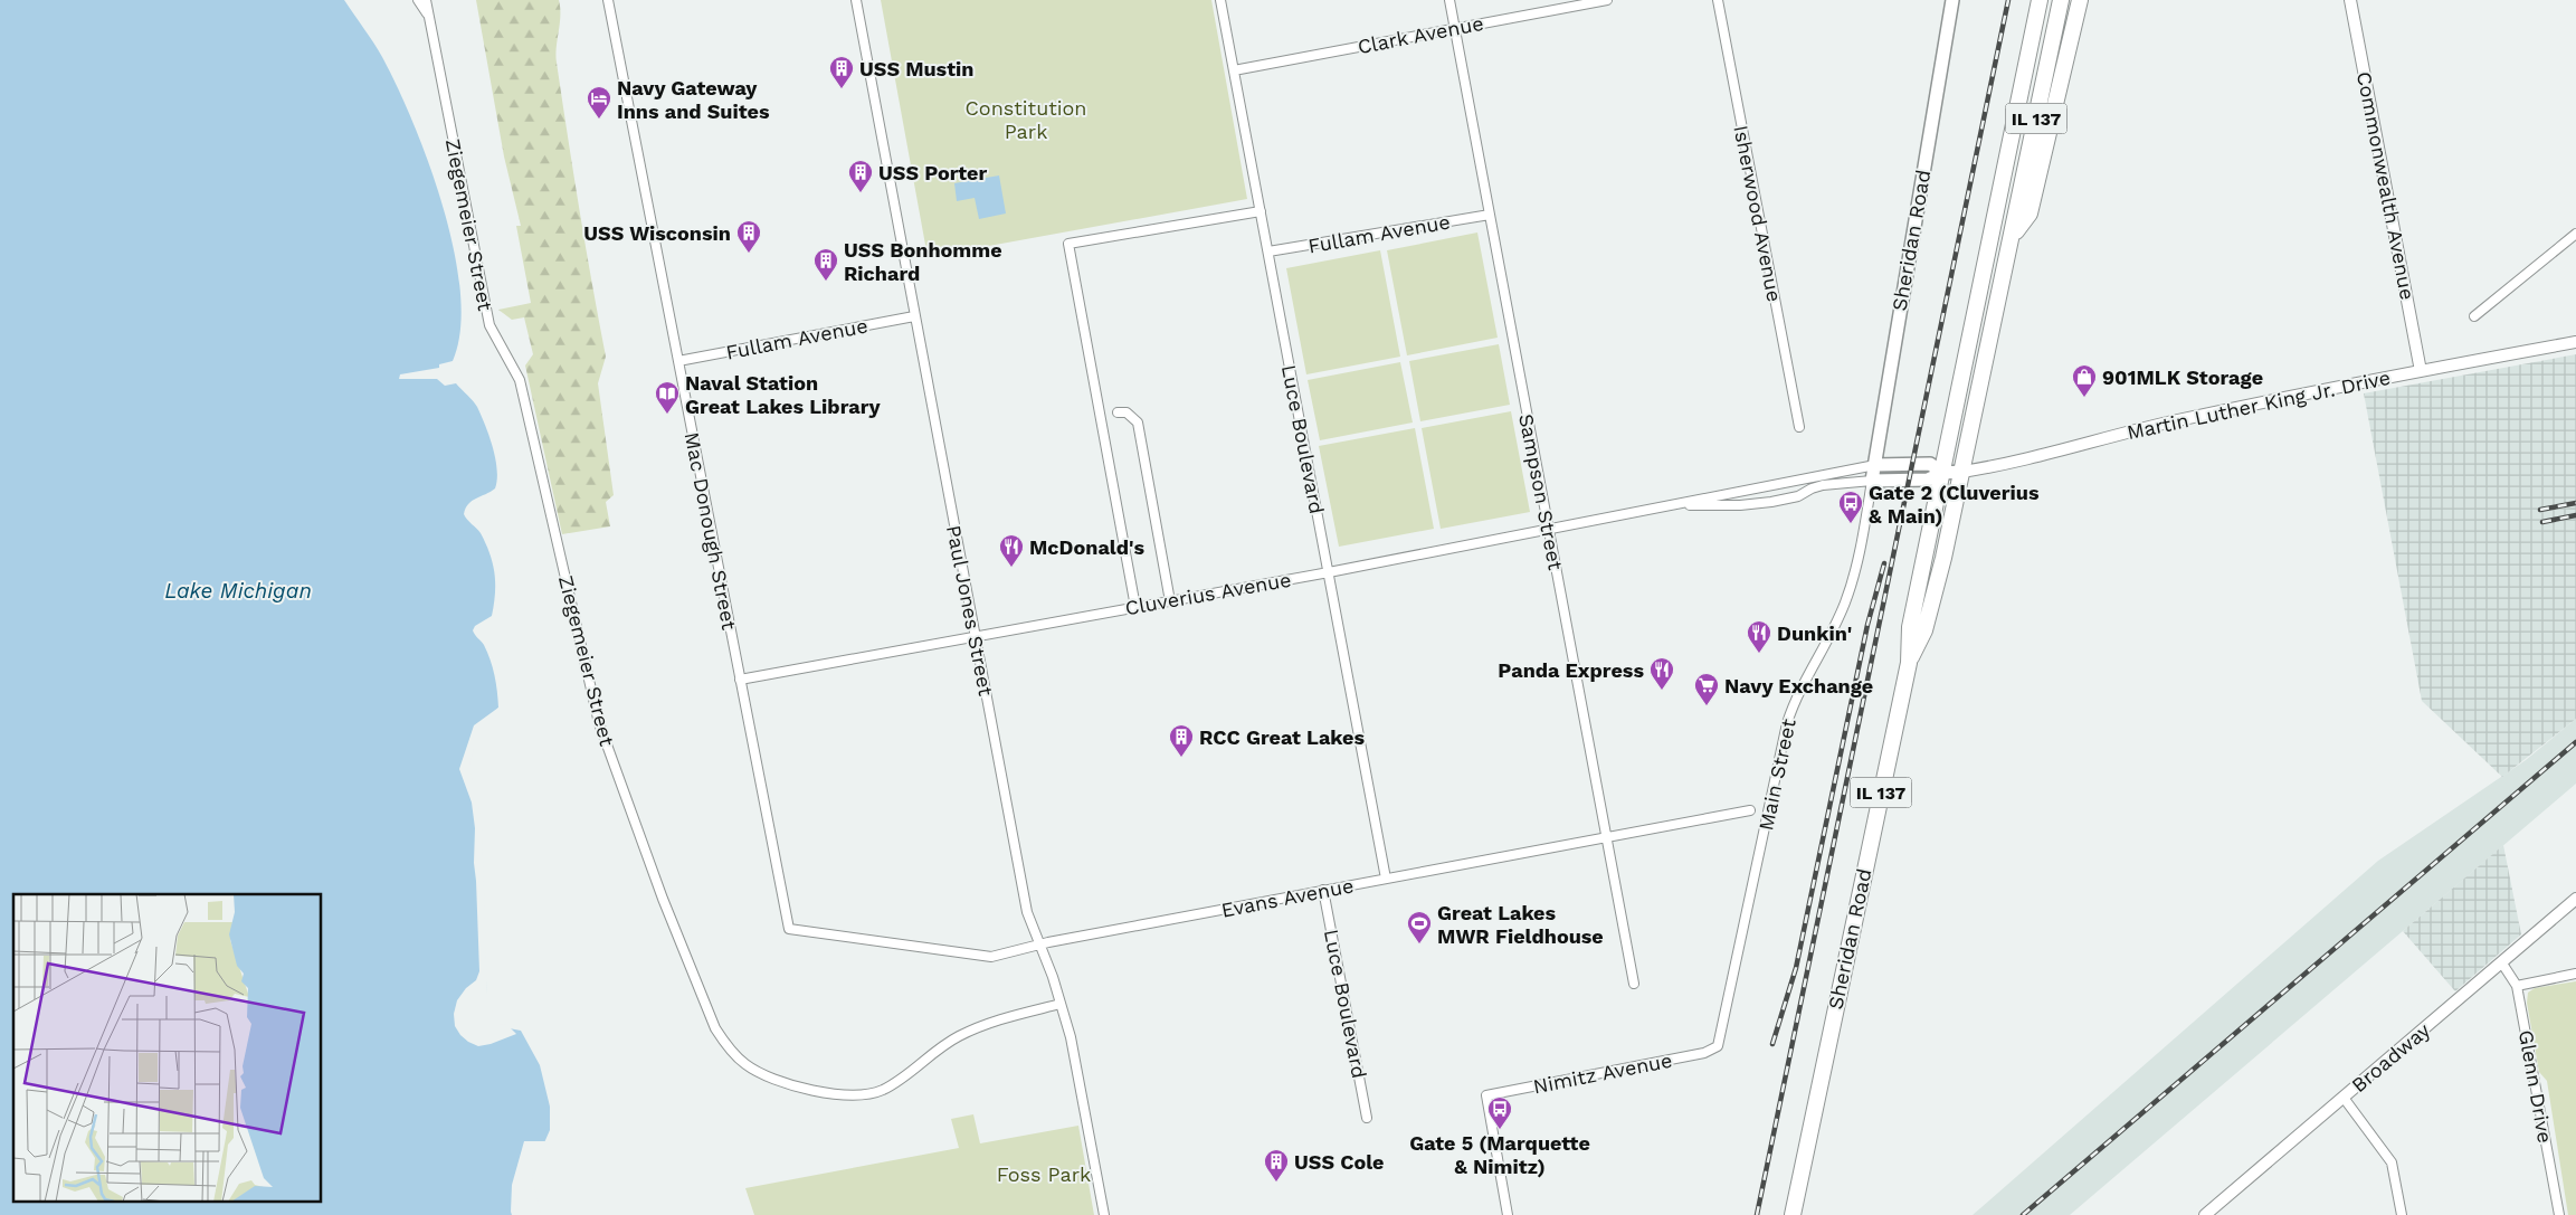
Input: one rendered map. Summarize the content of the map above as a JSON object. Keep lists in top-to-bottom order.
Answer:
{
  "streets": {
    "highway": ["IL 137", "Sheridan Road"],
    "main road": ["Martin Luther King Jr. Drive"],
    "street": [
      "Clark Avenue",
      "Commonwealth Avenue",
      "Isherwood Avenue",
      "Ziegemeier Street",
      "Fullam Avenue",
      "Luce Boulevard",
      "Sampson Street",
      "Mac Donough Street",
      "Cluverius Avenue",
      "Paul Jones Street",
      "Main Street",
      "Evans Avenue",
      "Broadway",
      "Nimitz Avenue",
      "Glenn Drive"
    ]
  },
  "crossings": [
    ["Clark Avenue", "Luce Boulevard"],
    ["Clark Avenue", "Sampson Street"],
    ["IL 137", "Sheridan Road"],
    ["IL 137", "Martin Luther King Jr. Drive"],
    ["Commonwealth Avenue", "Martin Luther King Jr. Drive"],
    ["Ziegemeier Street", "Paul Jones Street"],
    ["Fullam Avenue", "Luce Boulevard"],
    ["Fullam Avenue", "Sampson Street"],
    ["Fullam Avenue", "Mac Donough Street"],
    ["Fullam Avenue", "Paul Jones Street"],
    ["Sheridan Road", "Martin Luther King Jr. Drive"],
    ["Sheridan Road", "Cluverius Avenue"],
    ["Sheridan Road", "Main Street"],
    ["Martin Luther King Jr. Drive", "Cluverius Avenue"],
    ["Martin Luther King Jr. Drive", "Main Street"],
    ["Luce Boulevard", "Cluverius Avenue"],
    ["Luce Boulevard", "Evans Avenue"],
    ["Sampson Street", "Cluverius Avenue"],
    ["Sampson Street", "Evans Avenue"],
    ["Mac Donough Street", "Cluverius Avenue"],
    ["Mac Donough Street", "Evans Avenue"],
    ["Cluverius Avenue", "Paul Jones Street"],
    ["Cluverius Avenue", "Main Street"],
    ["Paul Jones Street", "Evans Avenue"],
    ["Main Street", "Nimitz Avenue"],
    ["Broadway", "Glenn Drive"]
  ],
  "water": ["Lake Michigan"],
  "parks": ["Constitution Park", "Foss Park"],
  "places": {
    "building": [
      "USS Mustin",
      "USS Porter",
      "USS Wisconsin",
      "USS Bonhomme Richard",
      "RCC Great Lakes",
      "USS Cole"
    ],
    "hotel": ["Navy Gateway Inns and Suites"],
    "shop": ["901MLK Storage"],
    "library": ["Naval Station Great Lakes Library"],
    "bus stop": ["Gate 2 (Cluverius & Main)", "Gate 5 (Marquette & Nimitz)"],
    "restaurant": ["McDonald's", "Dunkin'", "Panda Express"],
    "supermarket": ["Navy Exchange"],
    "sports": ["Great Lakes MWR Fieldhouse"]
  }
}
